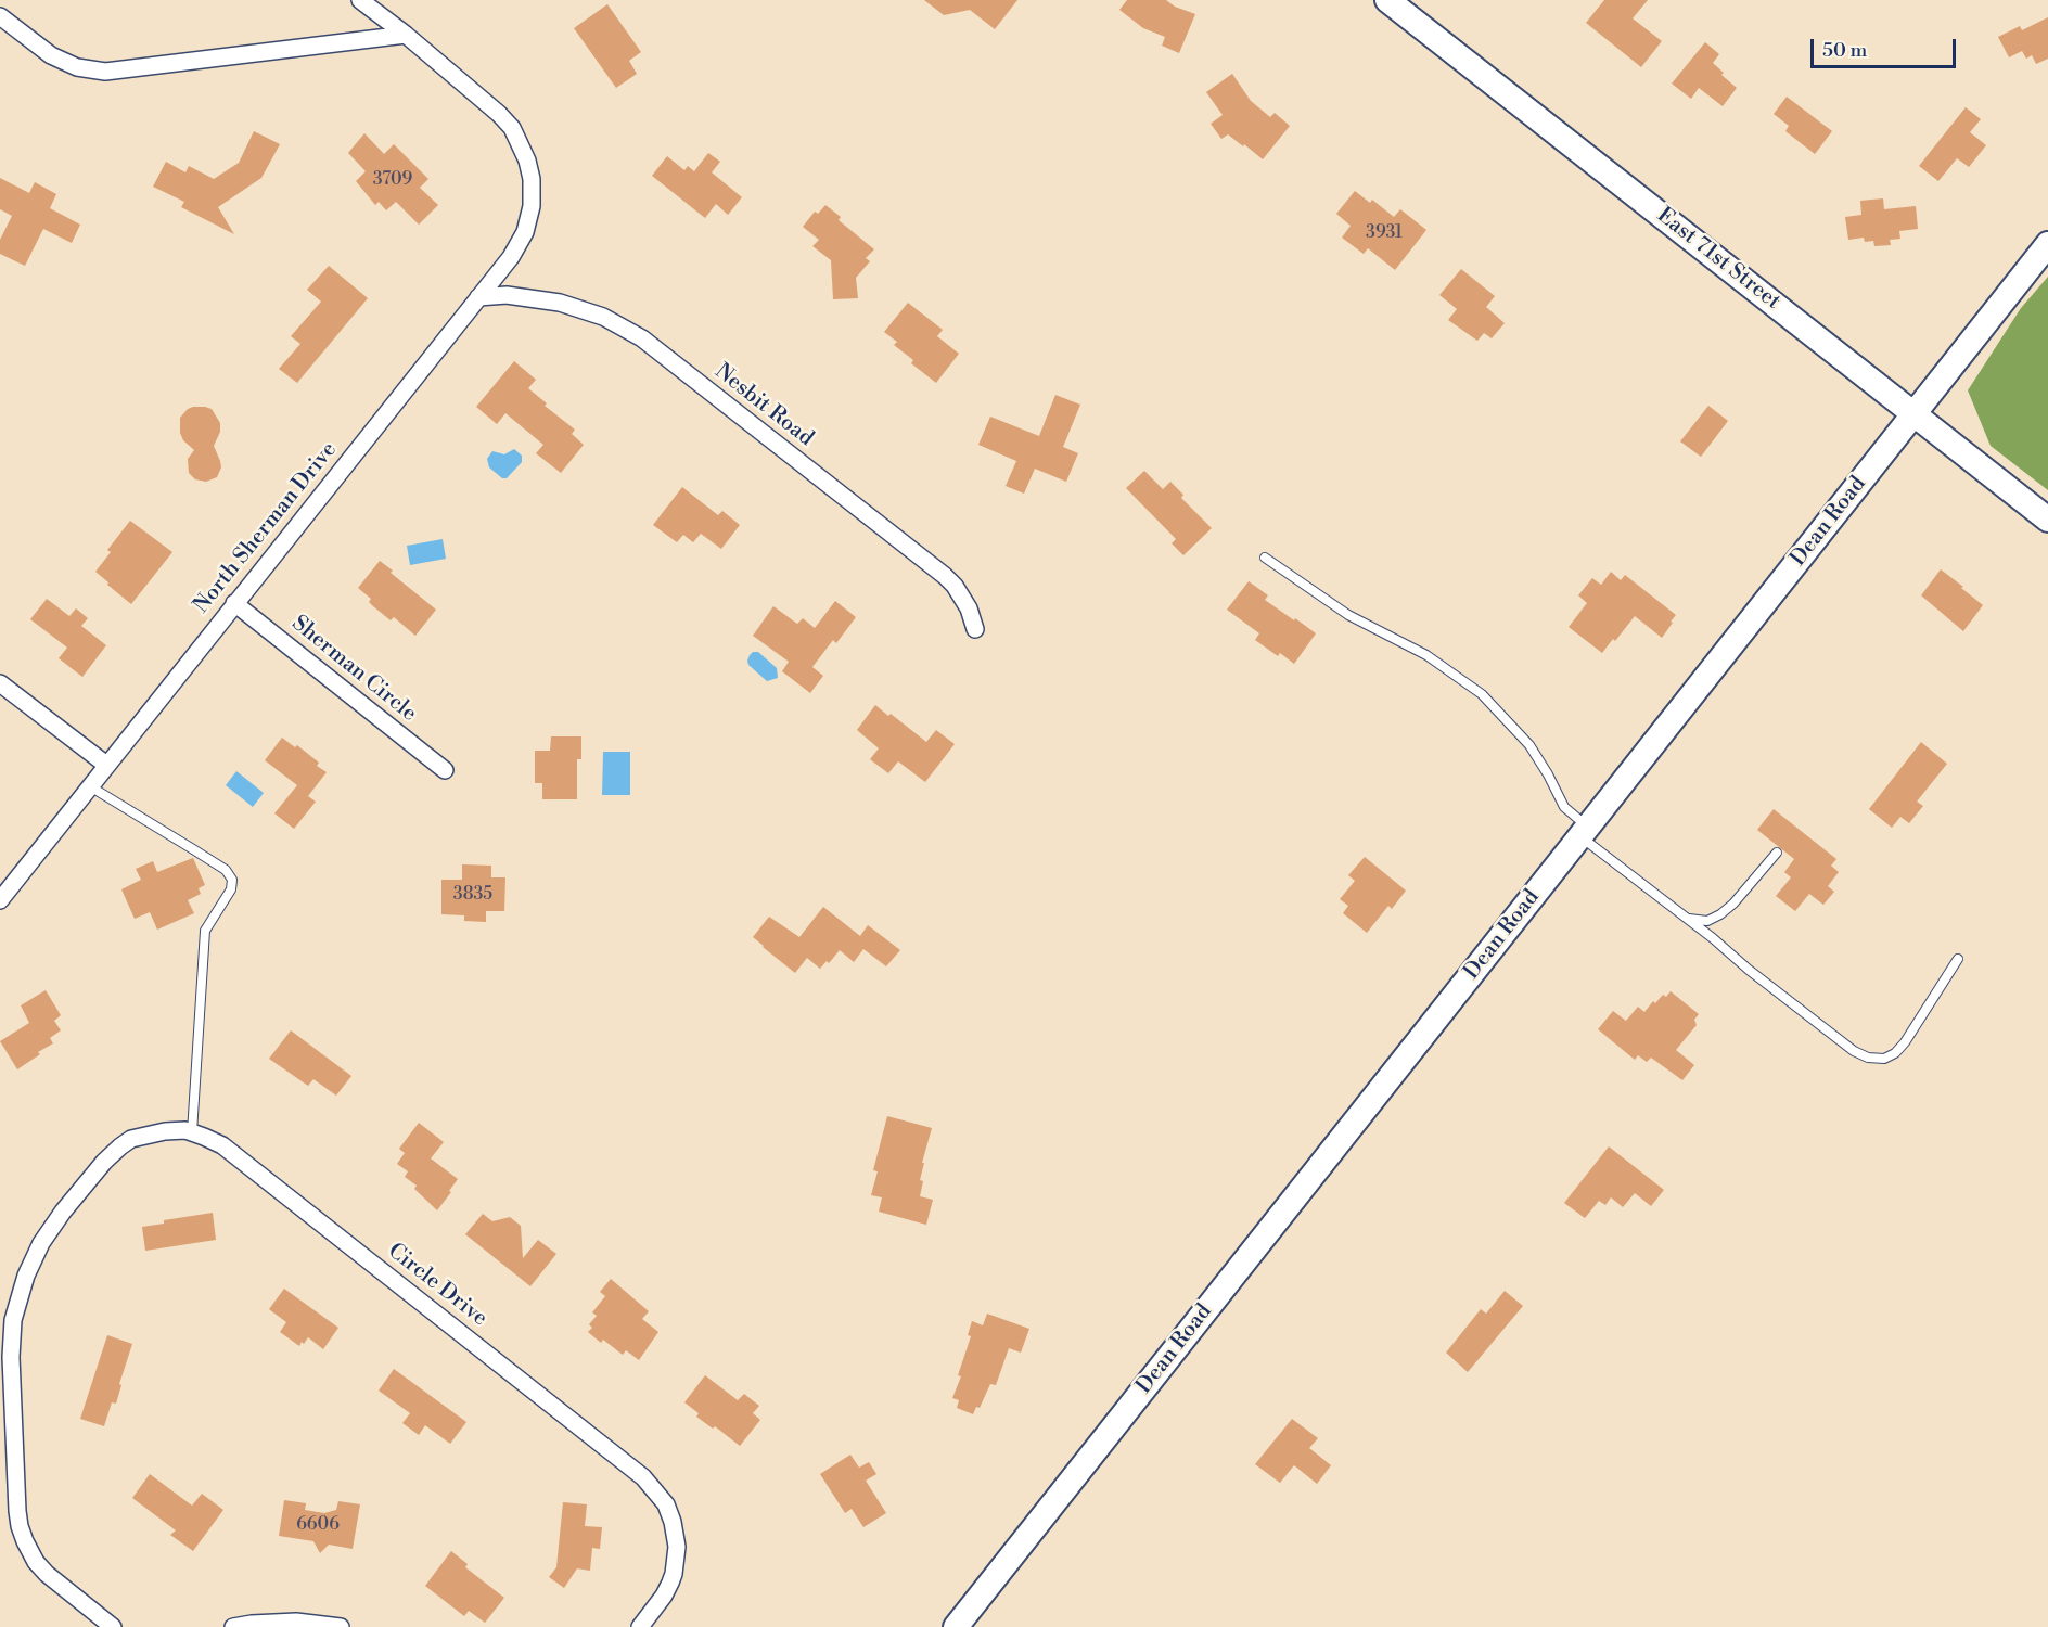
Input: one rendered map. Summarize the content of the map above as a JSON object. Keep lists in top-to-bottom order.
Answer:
{
  "streets": {
    "street": [
      "East 71st Street",
      "Nesbit Road",
      "Dean Road",
      "North Sherman Drive",
      "Sherman Circle",
      "Circle Drive"
    ]
  },
  "crossings": [
    ["East 71st Street", "Dean Road"],
    ["Nesbit Road", "North Sherman Drive"],
    ["North Sherman Drive", "Sherman Circle"]
  ],
  "house_numbers": [
    "3709",
    "3931",
    "3835",
    "6606"
  ],
  "scale_bar": "50 m"
}
